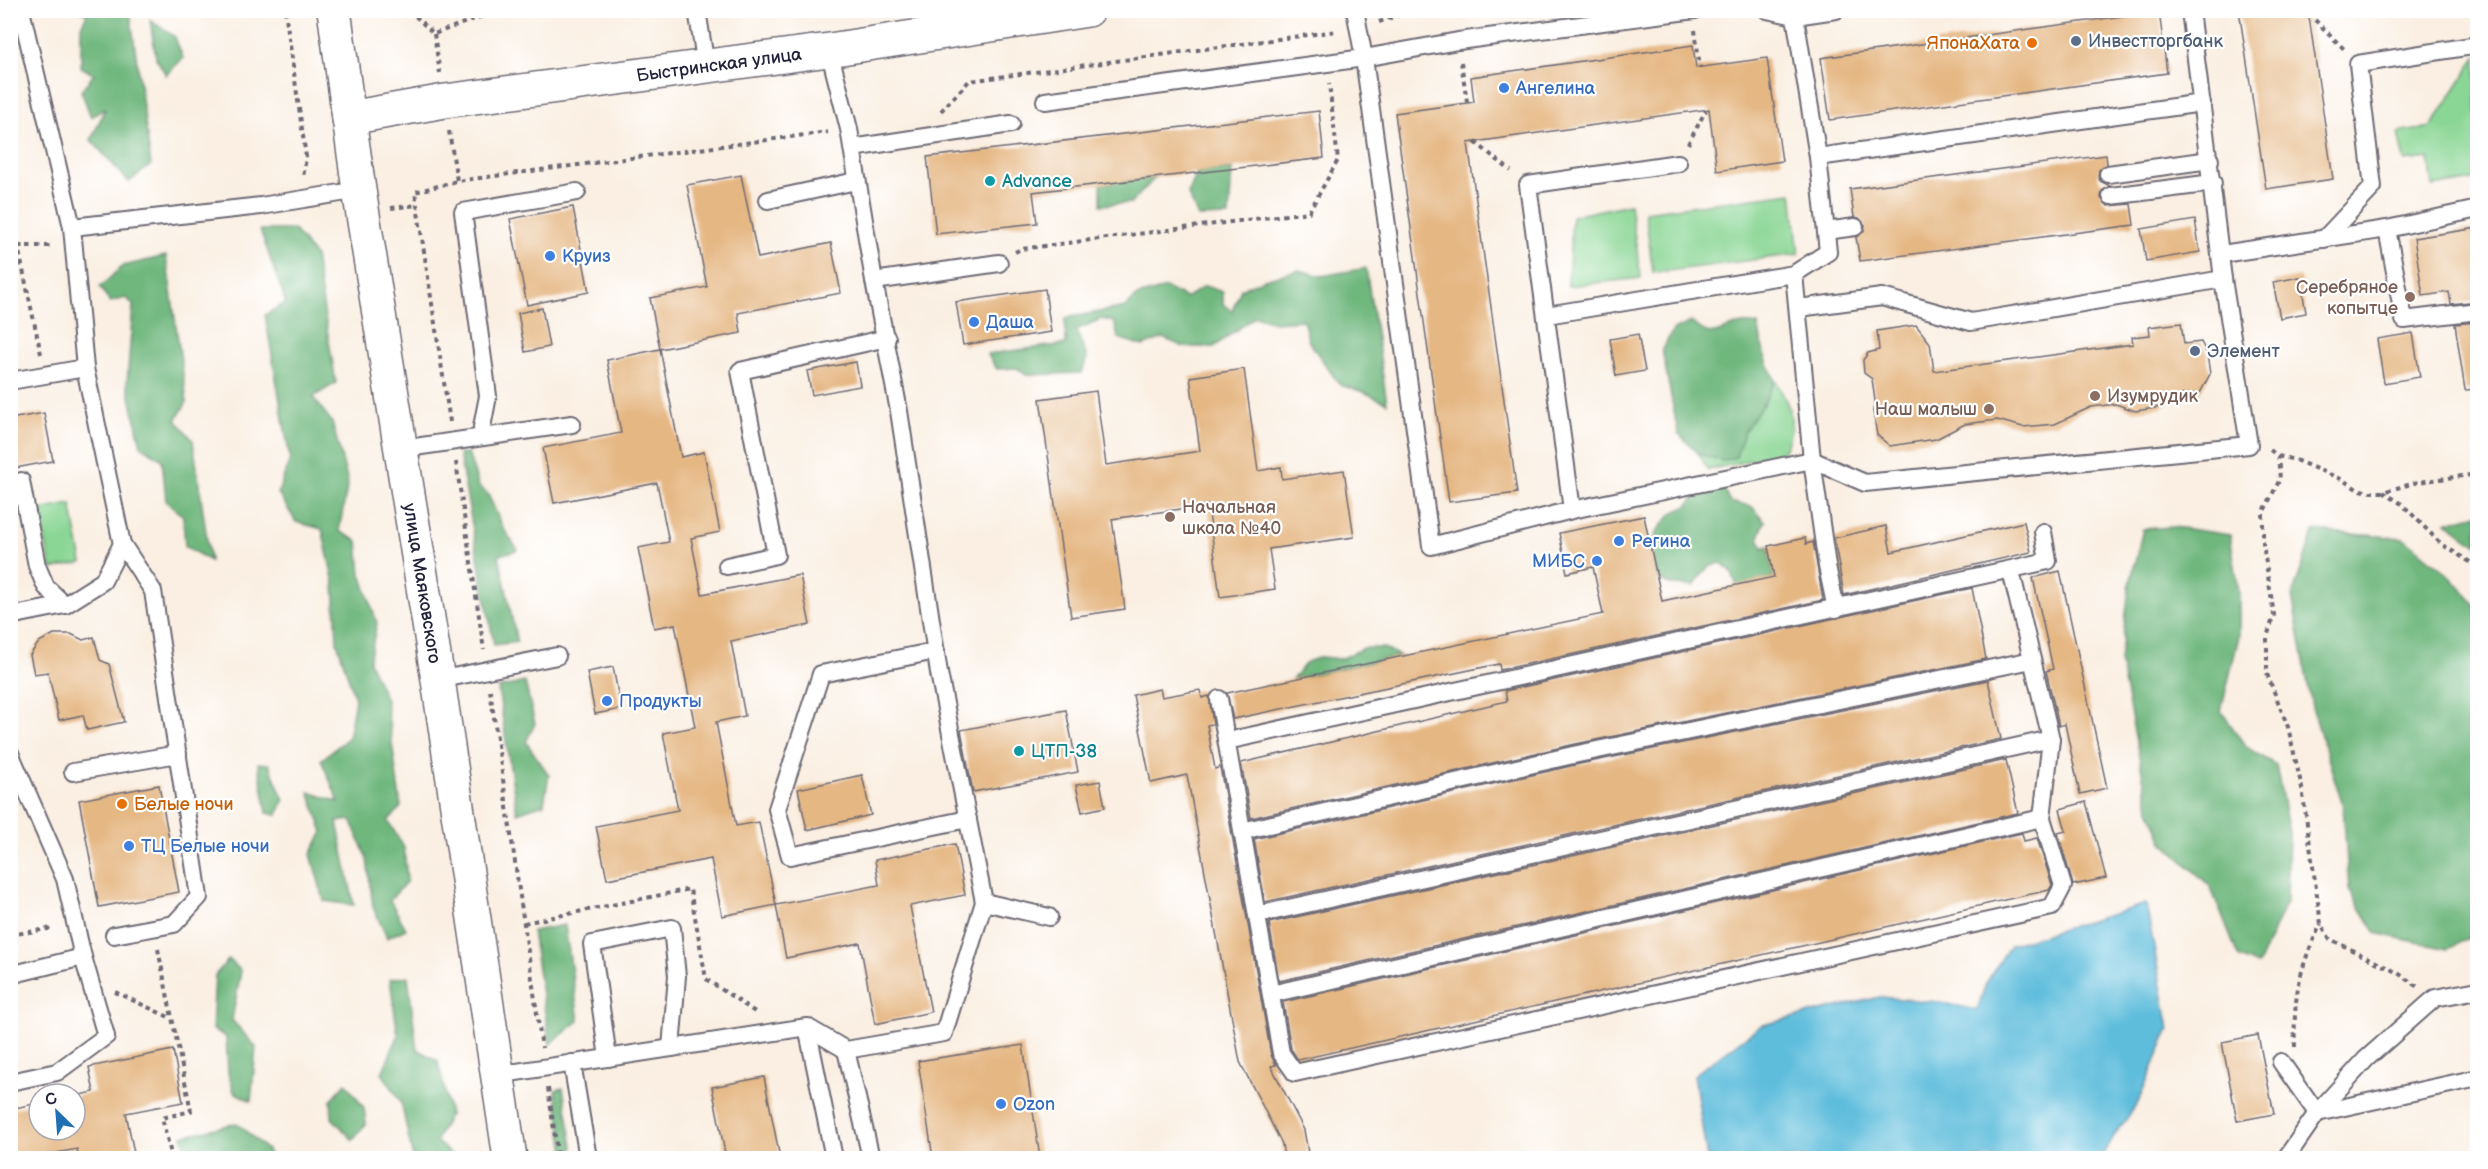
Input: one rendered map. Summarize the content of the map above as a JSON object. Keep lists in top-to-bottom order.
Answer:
{
  "streets": {
    "main road": ["Быстринская улица", "улица Маяковского"]
  },
  "crossings": [
    ["Быстринская улица", "улица Маяковского"]
  ],
  "places": [
    "Инвестторгбанк",
    "ЯпонаХата",
    "Ангелина",
    "Advance",
    "Круиз",
    "Серебряное копытце",
    "Даша",
    "Элемент",
    "Изумрудик",
    "Наш малыш",
    "Начальная школа №40",
    "Регина",
    "МИБС",
    "Продукты",
    "ЦТП-38",
    "Белые ночи",
    "ТЦ Белые ночи",
    "Ozon"
  ],
  "north": "top left"
}
